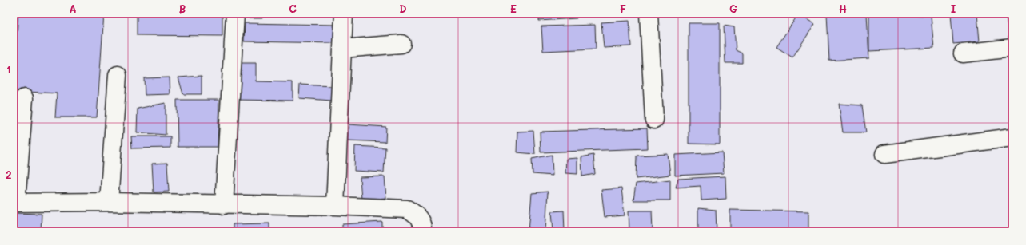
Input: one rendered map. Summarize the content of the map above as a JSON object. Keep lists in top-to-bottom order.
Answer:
{
  "grid": {
    "columns": [
      "A",
      "B",
      "C",
      "D",
      "E",
      "F",
      "G",
      "H",
      "I"
    ],
    "rows": ["1", "2"]
  }
}
